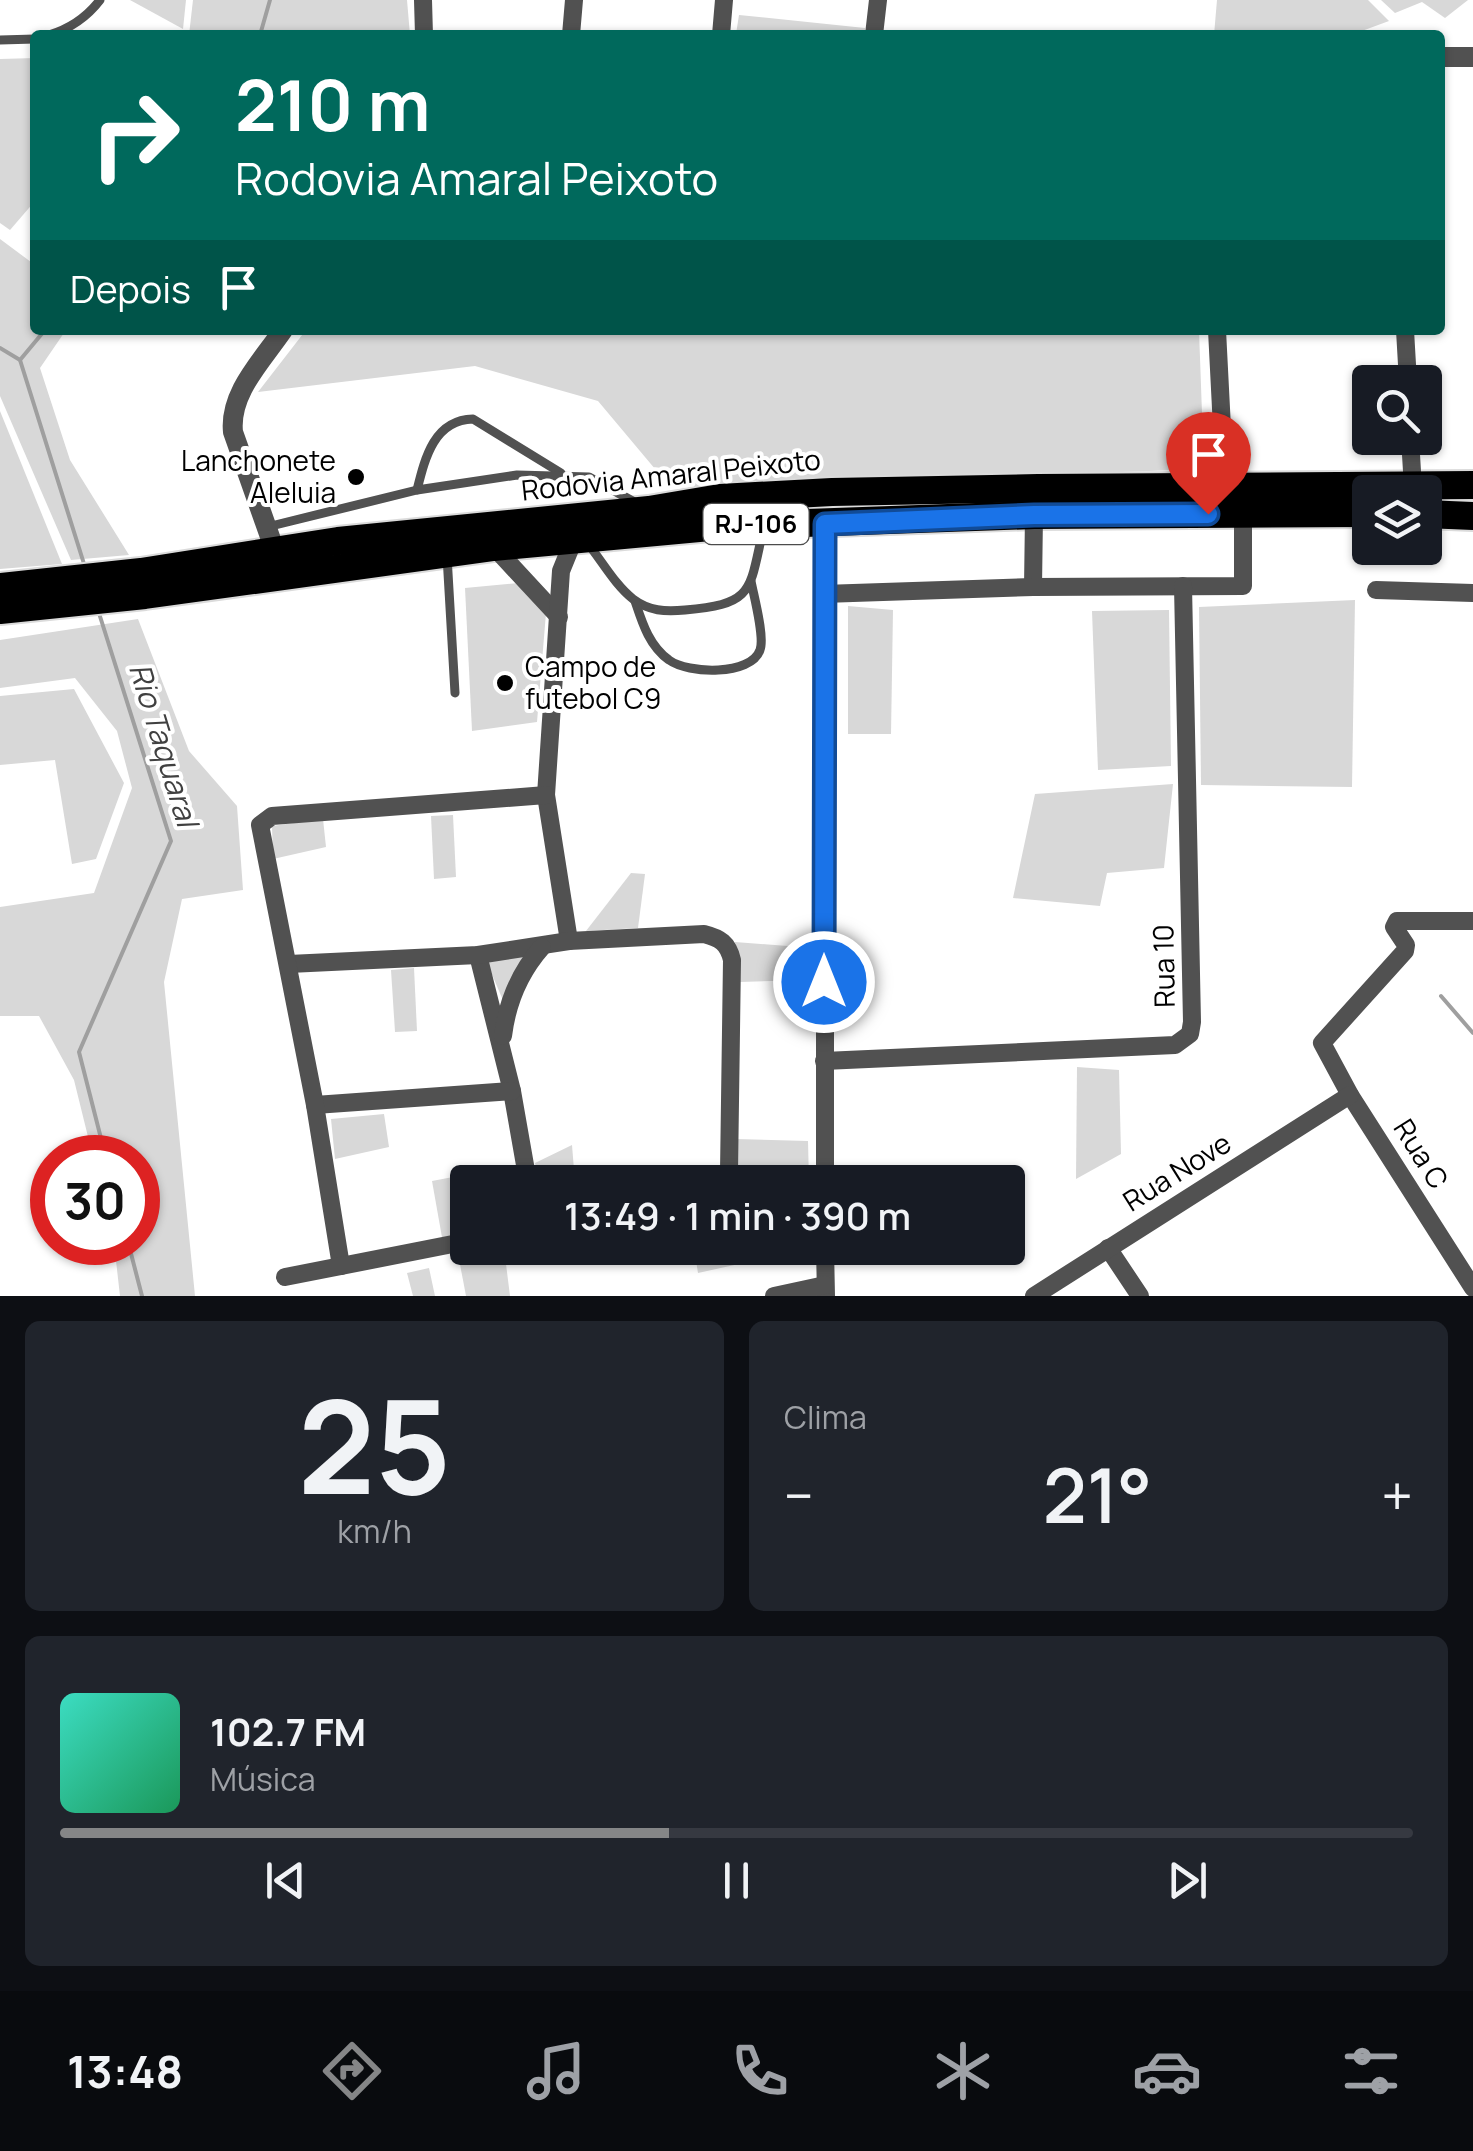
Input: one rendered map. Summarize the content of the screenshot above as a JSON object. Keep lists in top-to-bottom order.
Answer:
{
  "streets": {
    "highway": ["Rodovia Amaral Peixoto", "RJ-106"],
    "street": ["Rua 10", "Rua C", "Rua Nove"]
  },
  "crossings": [
    ["Rua C", "Rua Nove"]
  ],
  "water": ["Rio Taquaral"],
  "places": ["Lanchonete Aleluia", "Campo de futebol C9"],
  "page": {
    "turn": ["210 m", "Rodovia Amaral Peixoto"],
    "then": "Depois",
    "limit": "30",
    "trip": "13:49 · 1 min · 390 m",
    "tile": [
      ["25", "km/h"],
      "Clima"
    ],
    "heat": ["−", "21°", "+"],
    "song": ["102.7 FM", "Música"],
    "tabs": "13:48"
  }
}
